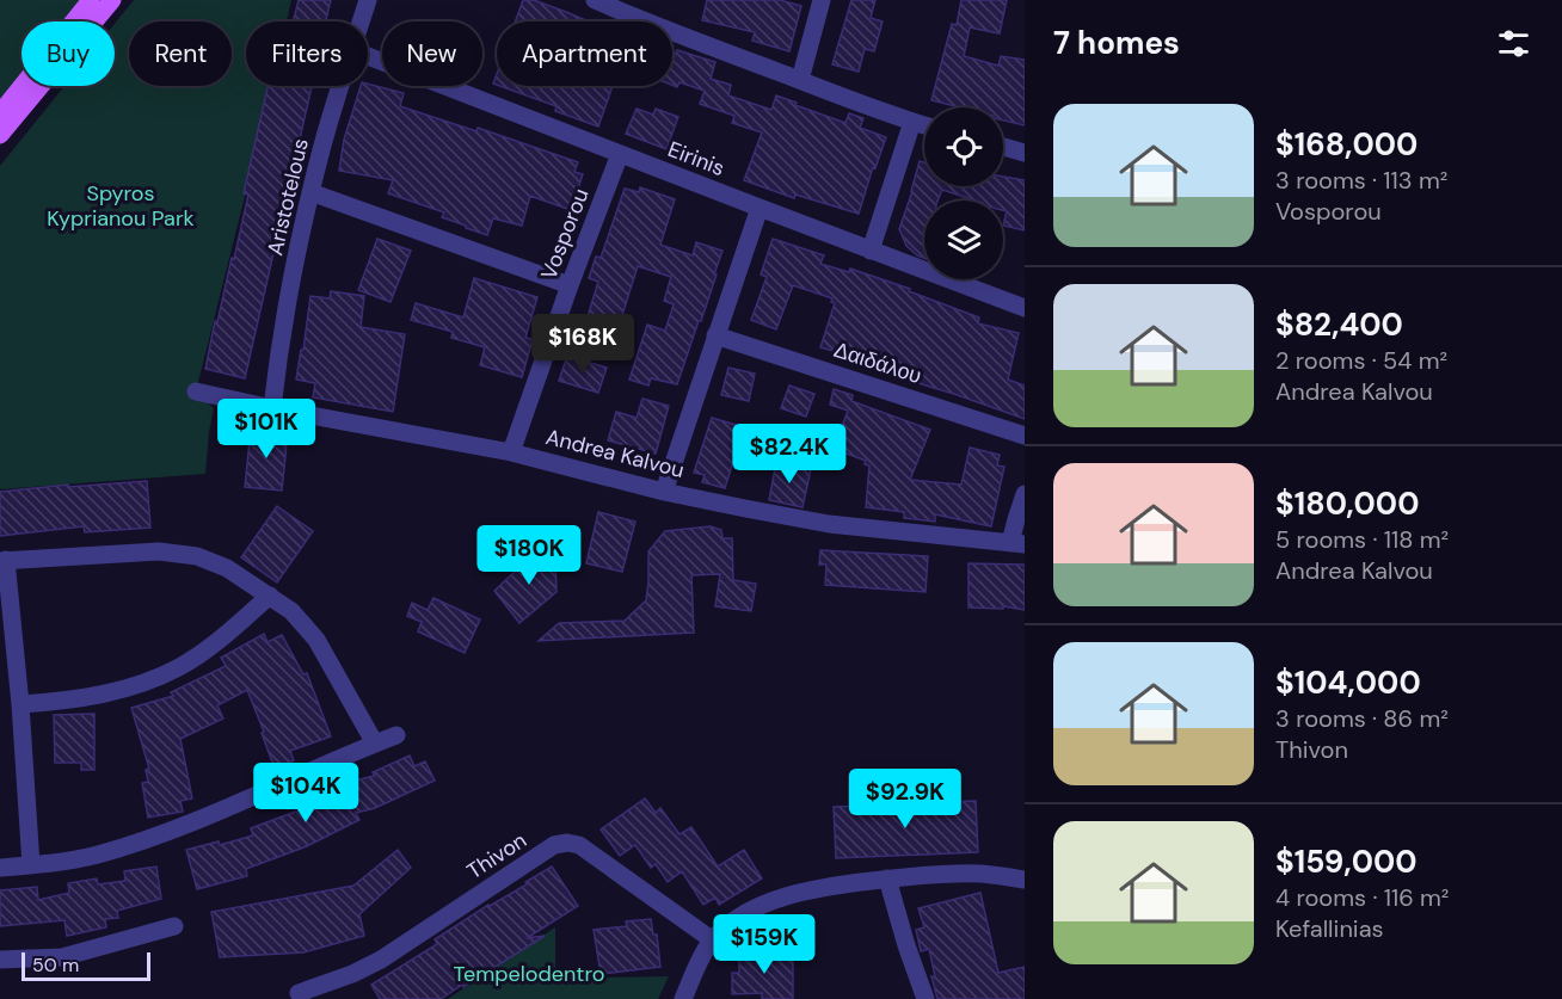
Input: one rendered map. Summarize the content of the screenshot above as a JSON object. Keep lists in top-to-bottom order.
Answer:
{
  "streets": {
    "street": [
      "Eirinis",
      "Aristotelous",
      "Vosporou",
      "Δαιδάλου",
      "Andrea Kalvou",
      "Thivon"
    ]
  },
  "crossings": [
    ["Eirinis", "Vosporou"],
    ["Aristotelous", "Andrea Kalvou"],
    ["Vosporou", "Andrea Kalvou"]
  ],
  "parks": ["Spyros Kyprianou Park", "Tempelodentro"],
  "scale_bar": "50 m",
  "page": {
    "heading": "7 homes",
    "chip": [
      "Buy",
      "Rent",
      "Filters",
      "New",
      "Apartment"
    ],
    "list": [
      {
        "name": "$168,000",
        "note": "3 rooms · 113 m² · Vosporou"
      },
      {
        "name": "$82,400",
        "note": "2 rooms · 54 m² · Andrea Kalvou"
      },
      {
        "name": "$180,000",
        "note": "5 rooms · 118 m² · Andrea Kalvou"
      },
      {
        "name": "$104,000",
        "note": "3 rooms · 86 m² · Thivon"
      },
      {
        "name": "$159,000",
        "note": "4 rooms · 116 m² · Kefallinias"
      }
    ],
    "price": [
      "$168K",
      "$101K",
      "$82.4K",
      "$180K",
      "$104K",
      "$92.9K",
      "$159K"
    ],
    "scale": "50 m"
  }
}
